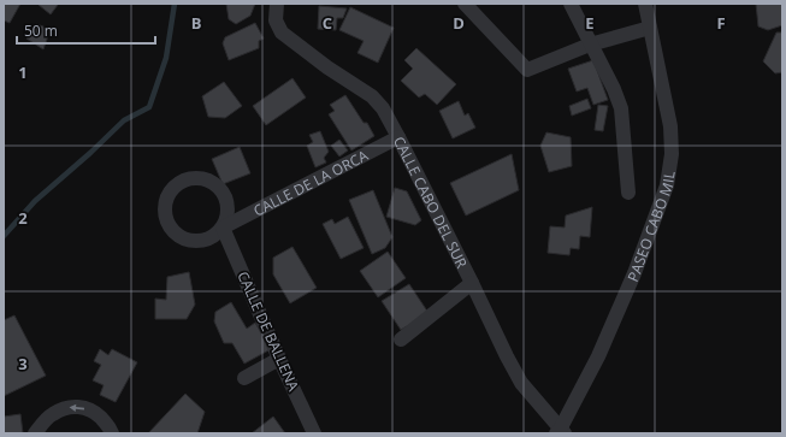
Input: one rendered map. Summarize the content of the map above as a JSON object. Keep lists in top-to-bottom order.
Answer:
{
  "streets": {
    "street": [
      "CALLE DE LA ORCA",
      "CALLE CABO DEL SUR",
      "PASEO CABO MIL",
      "CALLE DE BALLENA"
    ]
  },
  "crossings": [
    ["CALLE DE LA ORCA", "CALLE CABO DEL SUR"],
    ["CALLE DE LA ORCA", "CALLE DE BALLENA"],
    ["CALLE CABO DEL SUR", "PASEO CABO MIL"]
  ],
  "scale_bar": "50 m",
  "grid": {
    "columns": [
      "B",
      "C",
      "D",
      "E",
      "F"
    ],
    "rows": ["1", "2", "3"]
  }
}
